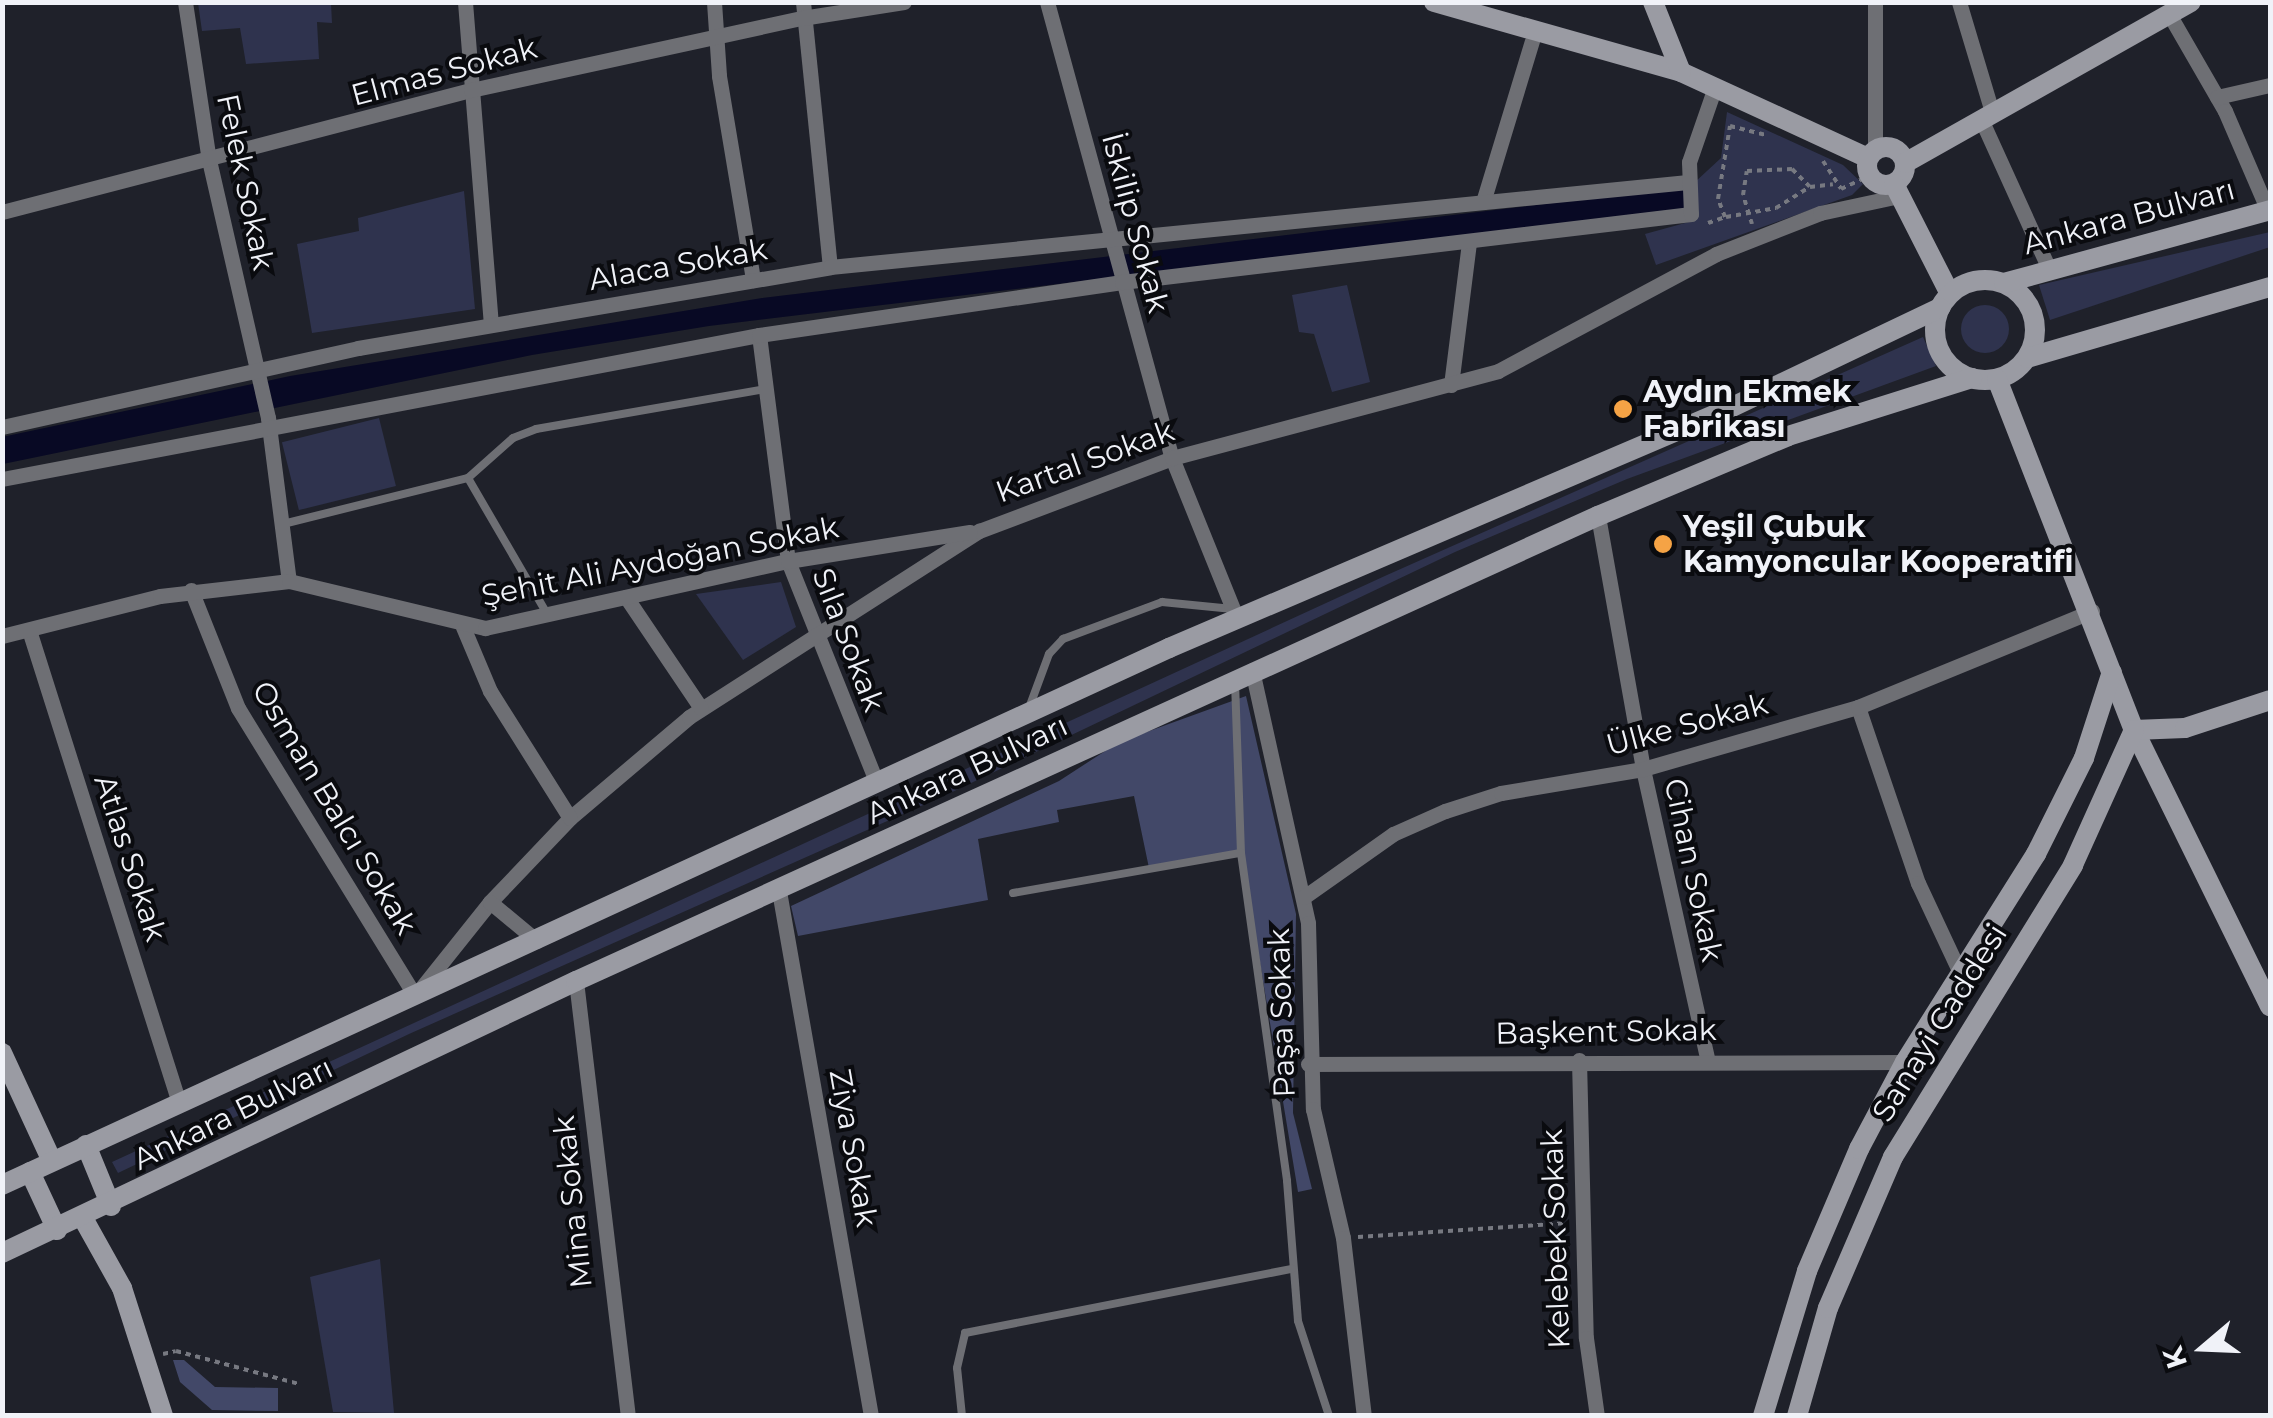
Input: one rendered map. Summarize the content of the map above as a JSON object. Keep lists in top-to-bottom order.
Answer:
{
  "streets": {
    "main road": ["Ankara Bulvarı", "Sanayi Caddesi"],
    "street": [
      "Elmas Sokak",
      "Felek Sokak",
      "İskilip Sokak",
      "Alaca Sokak",
      "Kartal Sokak",
      "Şehit Ali Aydoğan Sokak",
      "Sıla Sokak",
      "Ülke Sokak",
      "Osman Balcı Sokak",
      "Atlas Sokak",
      "Cihan Sokak",
      "Paşa Sokak",
      "Başkent Sokak",
      "Ziya Sokak",
      "Mina Sokak",
      "Kelebek Sokak"
    ]
  },
  "crossings": [
    ["Elmas Sokak", "Felek Sokak"],
    ["Felek Sokak", "Alaca Sokak"],
    ["Ankara Bulvarı", "Kartal Sokak"],
    ["Ankara Bulvarı", "Sıla Sokak"],
    ["Ankara Bulvarı", "Osman Balcı Sokak"],
    ["Ankara Bulvarı", "Atlas Sokak"],
    ["Ankara Bulvarı", "Cihan Sokak"],
    ["Ankara Bulvarı", "Paşa Sokak"],
    ["Ankara Bulvarı", "Ziya Sokak"],
    ["Ankara Bulvarı", "Mina Sokak"],
    ["İskilip Sokak", "Alaca Sokak"],
    ["İskilip Sokak", "Kartal Sokak"],
    ["Kartal Sokak", "Şehit Ali Aydoğan Sokak"],
    ["Kartal Sokak", "Sıla Sokak"],
    ["Kartal Sokak", "Osman Balcı Sokak"],
    ["Şehit Ali Aydoğan Sokak", "Sıla Sokak"],
    ["Şehit Ali Aydoğan Sokak", "Osman Balcı Sokak"],
    ["Şehit Ali Aydoğan Sokak", "Atlas Sokak"],
    ["Ülke Sokak", "Cihan Sokak"],
    ["Ülke Sokak", "Paşa Sokak"],
    ["Cihan Sokak", "Başkent Sokak"],
    ["Paşa Sokak", "Başkent Sokak"],
    ["Sanayi Caddesi", "Başkent Sokak"],
    ["Başkent Sokak", "Kelebek Sokak"]
  ],
  "places": ["Aydın Ekmek Fabrikası", "Yeşil Çubuk Kamyoncular Kooperatifi"],
  "north": "left"
}
